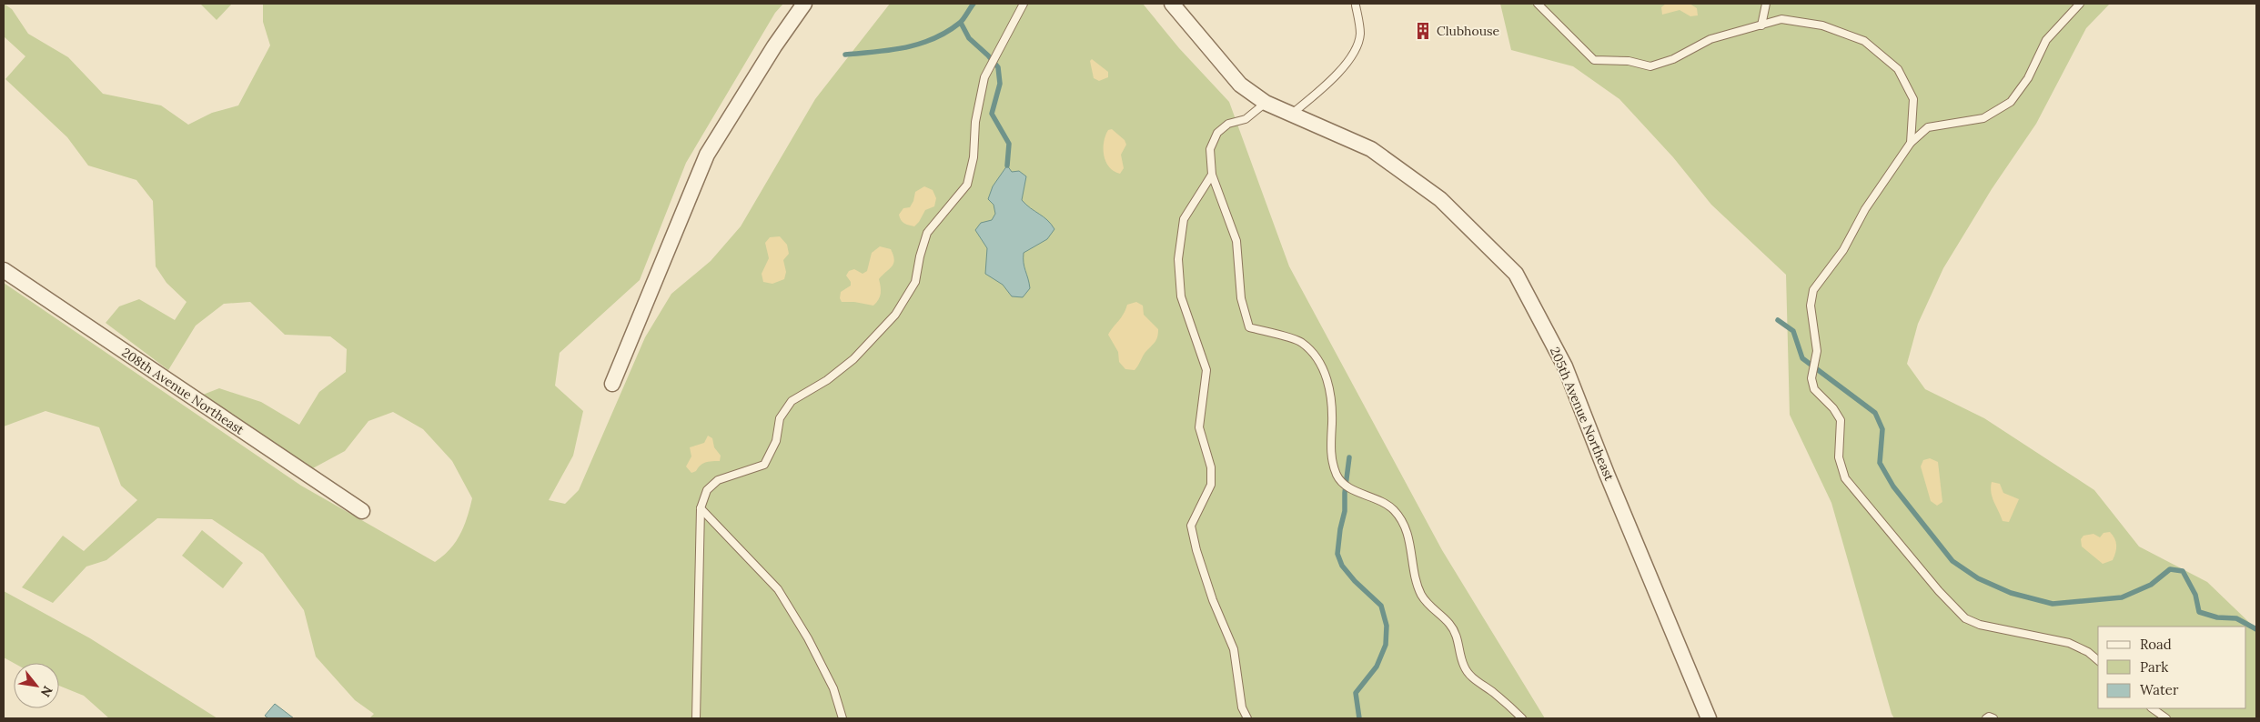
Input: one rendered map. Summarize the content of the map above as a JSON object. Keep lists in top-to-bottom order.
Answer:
{
  "streets": {
    "street": ["208th Avenue Northeast", "205th Avenue Northeast"]
  },
  "places": {
    "building": ["Clubhouse"]
  },
  "legend": ["Road", "Park", "Water"],
  "north": "bottom right"
}
